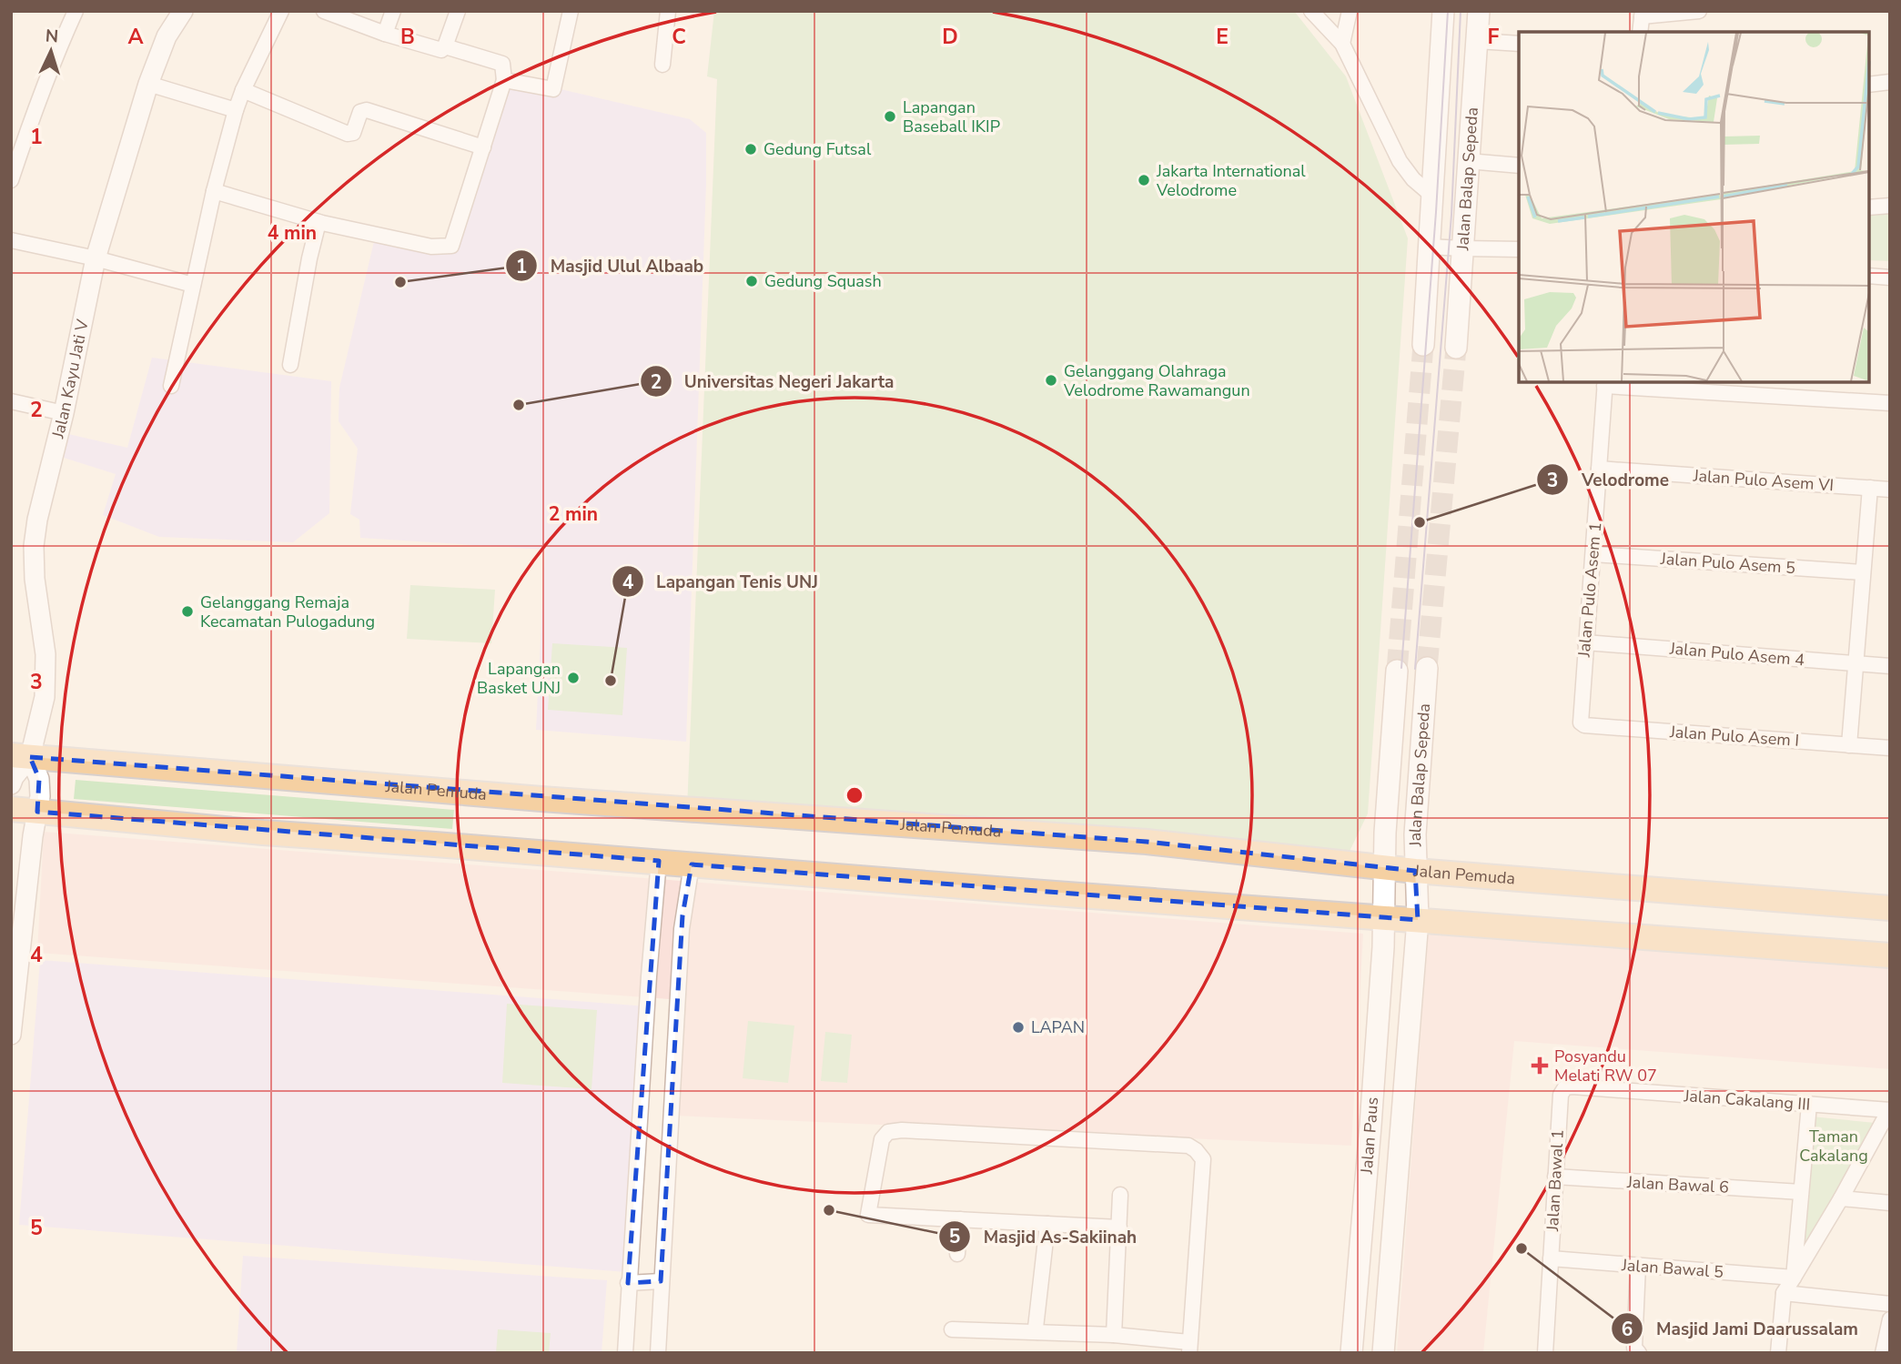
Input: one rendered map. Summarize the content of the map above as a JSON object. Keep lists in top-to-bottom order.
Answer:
{
  "streets": {
    "main road": ["Jalan Balap Sepeda", "Jalan Pemuda", "Jalan Paus"],
    "street": [
      "Jalan Kayu Jati V",
      "Jalan Pulo Asem VI",
      "Jalan Pulo Asem 5",
      "Jalan Pulo Asem 1",
      "Jalan Pulo Asem 4",
      "Jalan Pulo Asem I",
      "Jalan Cakalang III",
      "Jalan Bawal 1",
      "Jalan Bawal 6",
      "Jalan Bawal 5"
    ]
  },
  "crossings": [
    ["Jalan Balap Sepeda", "Jalan Pemuda"],
    ["Jalan Balap Sepeda", "Jalan Paus"],
    ["Jalan Kayu Jati V", "Jalan Pemuda"],
    ["Jalan Pulo Asem VI", "Jalan Pulo Asem 1"],
    ["Jalan Pulo Asem 5", "Jalan Pulo Asem 1"],
    ["Jalan Pulo Asem 1", "Jalan Pulo Asem 4"],
    ["Jalan Pulo Asem 1", "Jalan Pulo Asem I"],
    ["Jalan Cakalang III", "Jalan Bawal 1"],
    ["Jalan Bawal 1", "Jalan Bawal 6"],
    ["Jalan Bawal 1", "Jalan Bawal 5"]
  ],
  "parks": ["Taman Cakalang"],
  "places": {
    "other": [
      "Lapangan Baseball IKIP",
      "Gedung Futsal",
      "Jakarta International Velodrome",
      "Gedung Squash",
      "Masjid Ulul Albaab",
      "Gelanggang Olahraga Velodrome Rawamangun",
      "Universitas Negeri Jakarta",
      "Velodrome",
      "Gelanggang Remaja Kecamatan Pulogadung",
      "Lapangan Basket UNJ",
      "Lapangan Tenis UNJ",
      "LAPAN",
      "Masjid As-Sakiinah",
      "Masjid Jami Daarussalam"
    ],
    "health": ["Posyandu Melati RW 07"]
  },
  "north": "top",
  "grid": {
    "columns": [
      "A",
      "B",
      "C",
      "D",
      "E",
      "F"
    ],
    "rows": [
      "1",
      "2",
      "3",
      "4",
      "5"
    ]
  },
  "rings": ["4 min", "2 min"]
}
